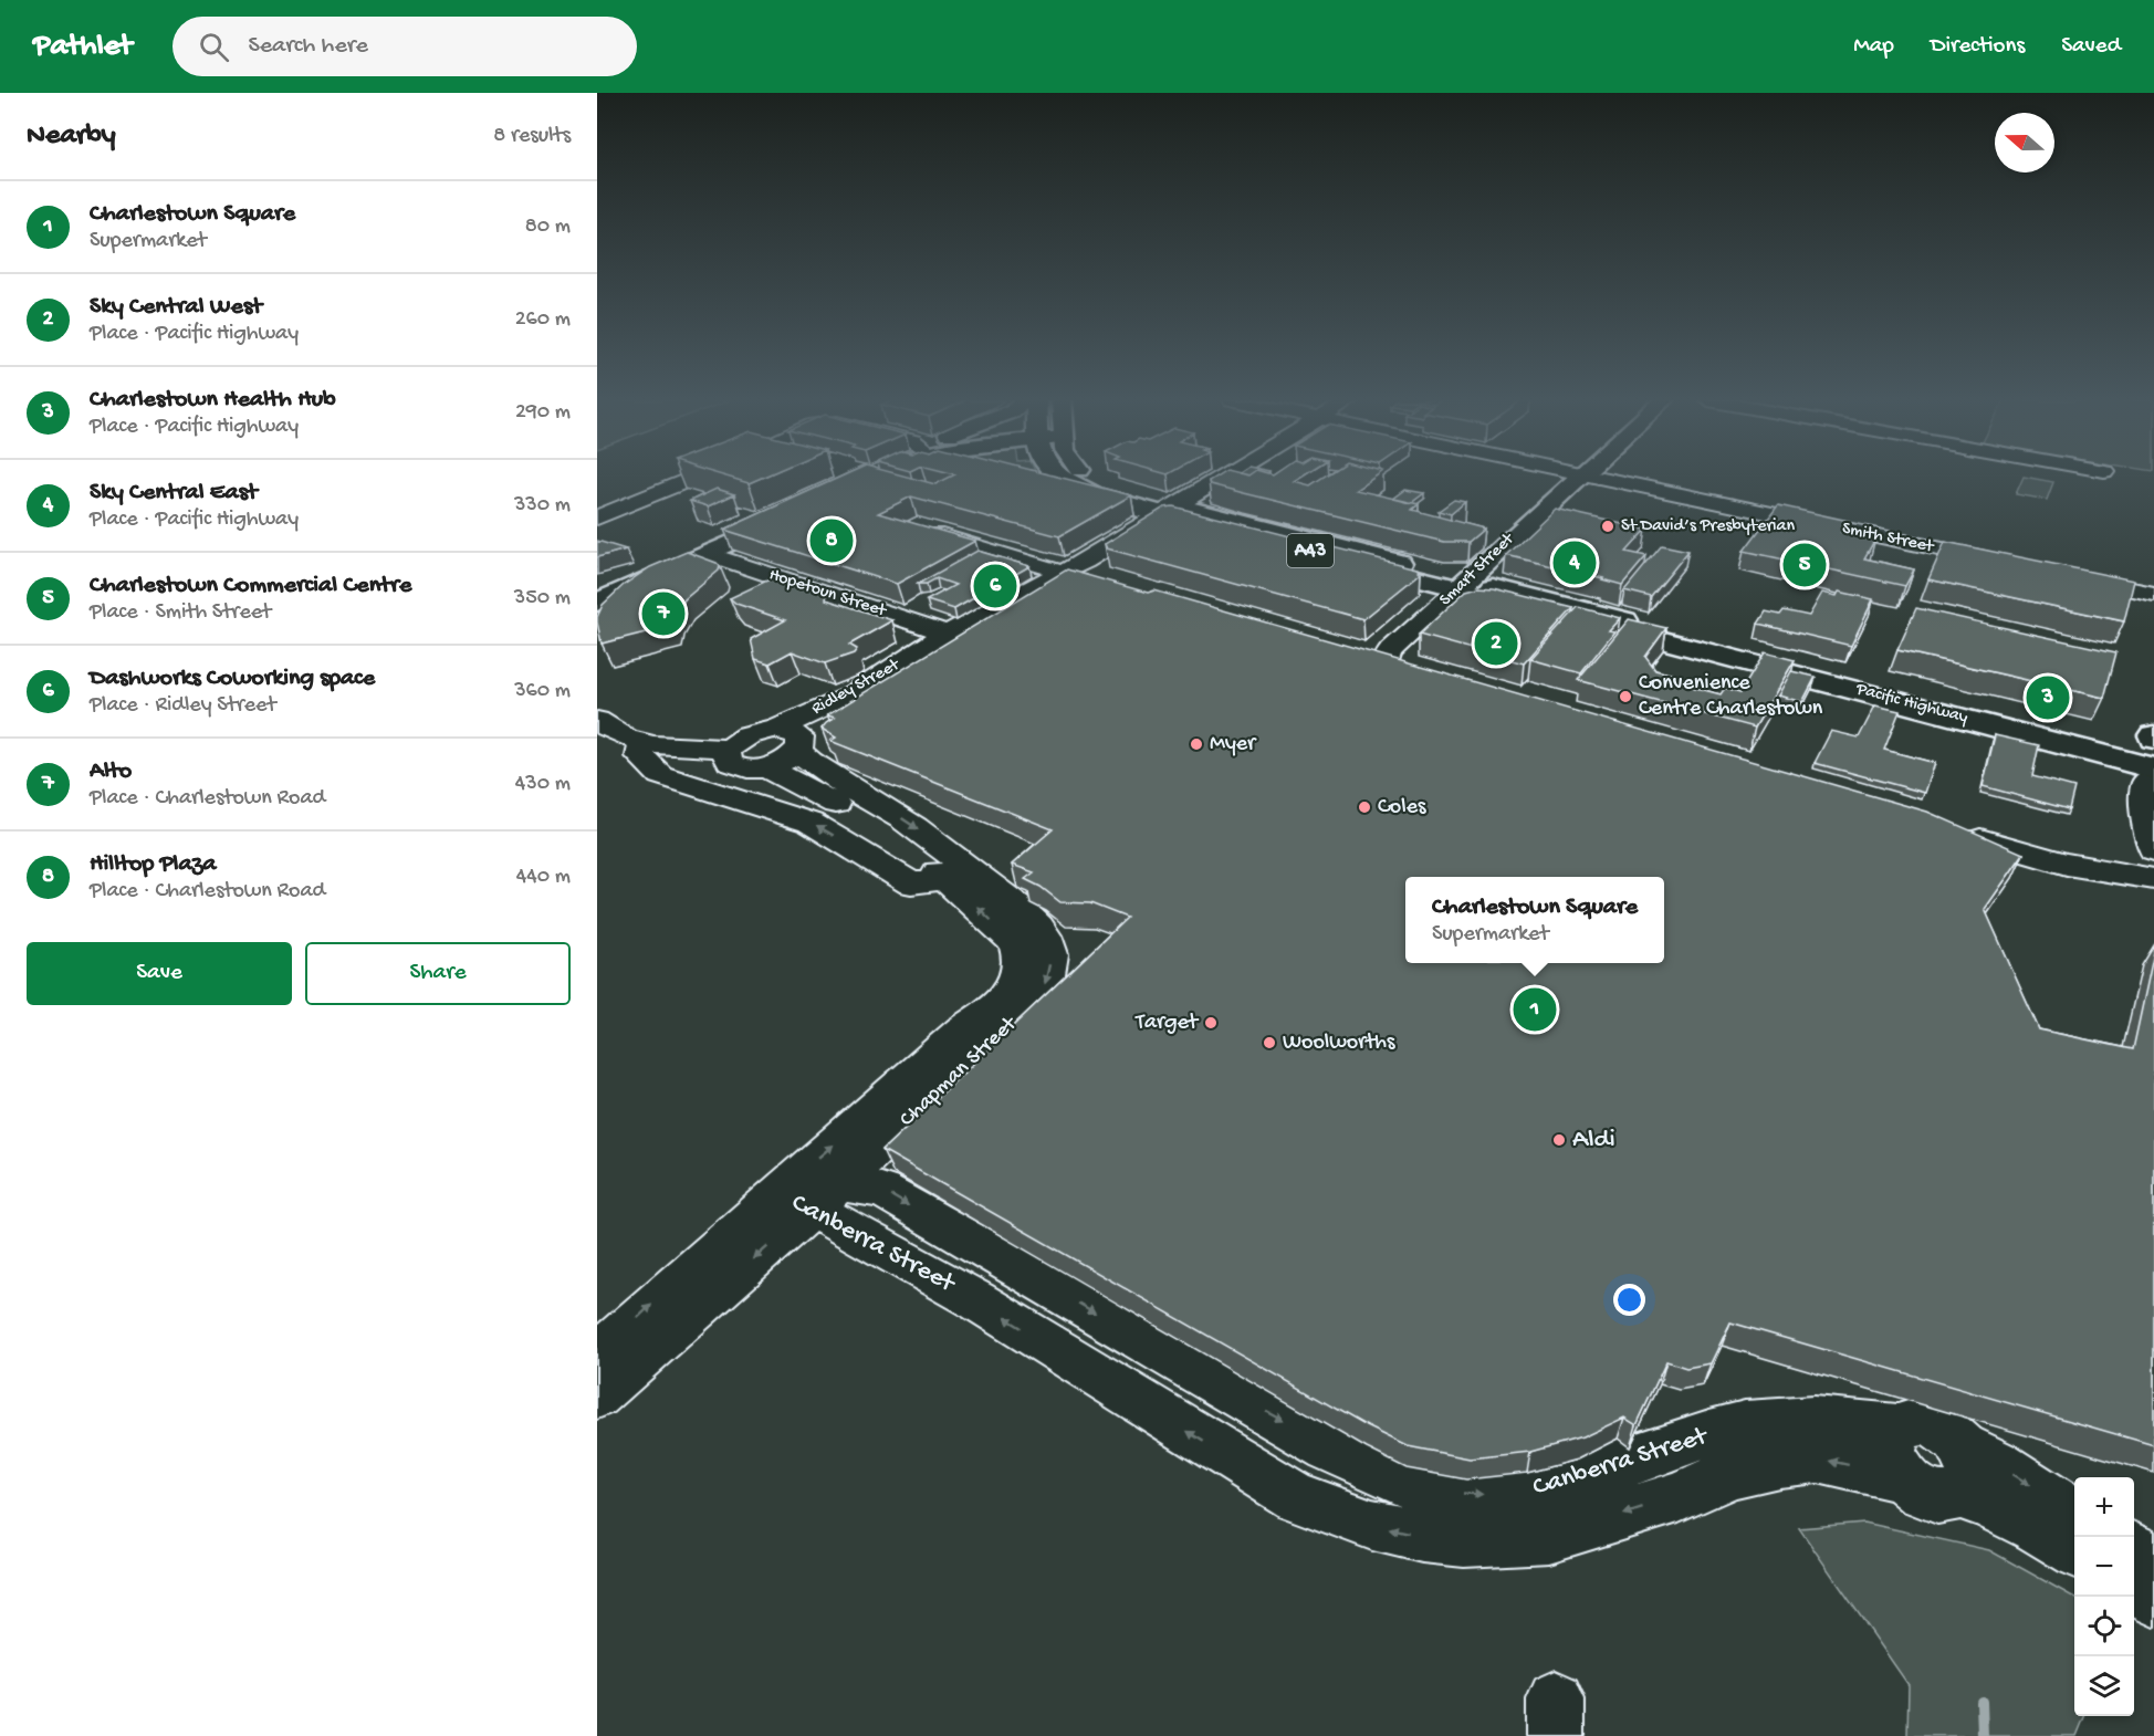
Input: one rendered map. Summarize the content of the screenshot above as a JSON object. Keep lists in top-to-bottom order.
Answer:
{
  "streets": {
    "main road": ["A43", "Smart Street", "Pacific Highway"],
    "street": [
      "Smith Street",
      "Hopetoun Street",
      "Ridley Street",
      "Chapman Street",
      "Canberra Street"
    ]
  },
  "crossings": [
    ["Smart Street", "Pacific Highway"],
    ["Hopetoun Street", "Ridley Street"],
    ["Ridley Street", "Pacific Highway"],
    ["Ridley Street", "Chapman Street"],
    ["Chapman Street", "Canberra Street"]
  ],
  "places": [
    "St David’s Presbyterian",
    "Convenience Centre Charlestown",
    "Myer",
    "Coles",
    "Target",
    "Woolworths",
    "Aldi"
  ],
  "north": "left",
  "page": {
    "header": "Pathlet",
    "search": "Search here",
    "nav": ["Map", "Directions", "Saved"],
    "heading": ["Nearby", "8 results"],
    "list": [
      {
        "mark": "1",
        "name": "Charlestown Square",
        "note": "Supermarket",
        "value": "80 m"
      },
      {
        "mark": "2",
        "name": "Sky Central West",
        "note": "Place · Pacific Highway",
        "value": "260 m"
      },
      {
        "mark": "3",
        "name": "Charlestown Health Hub",
        "note": "Place · Pacific Highway",
        "value": "290 m"
      },
      {
        "mark": "4",
        "name": "Sky Central East",
        "note": "Place · Pacific Highway",
        "value": "330 m"
      },
      {
        "mark": "5",
        "name": "Charlestown Commercial Centre",
        "note": "Place · Smith Street",
        "value": "350 m"
      },
      {
        "mark": "6",
        "name": "Dashworks Coworking space",
        "note": "Place · Ridley Street",
        "value": "360 m"
      },
      {
        "mark": "7",
        "name": "Alto",
        "note": "Place · Charlestown Road",
        "value": "430 m"
      },
      {
        "mark": "8",
        "name": "Hilltop Plaza",
        "note": "Place · Charlestown Road",
        "value": "440 m"
      }
    ],
    "pins": [
      "8",
      "4",
      "5",
      "6",
      "7",
      "2",
      "3",
      "1"
    ],
    "popup": ["Charlestown Square", "Supermarket"],
    "buttons": ["Save", "Share"],
    "map_buttons": ["+", "−"]
  }
}
